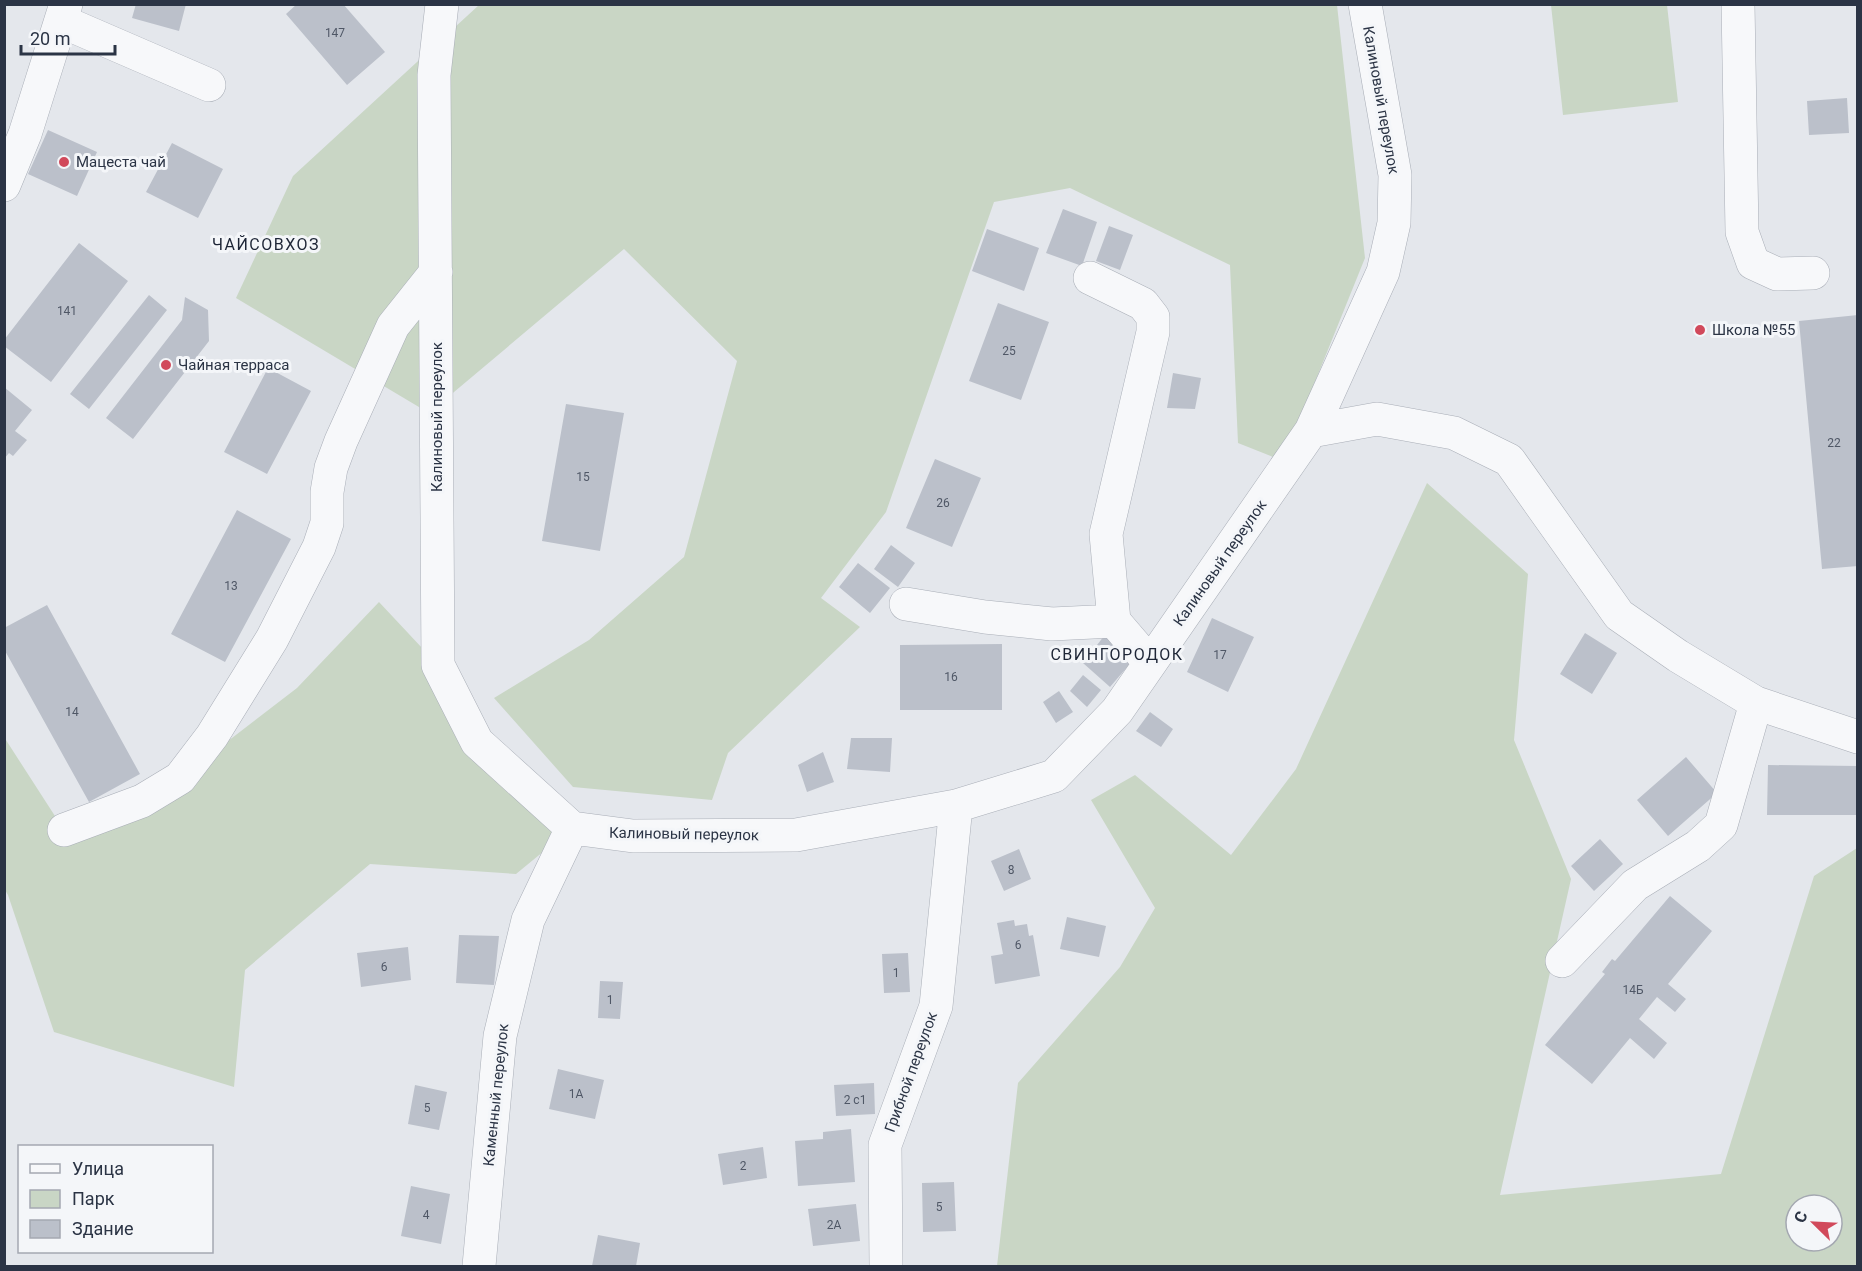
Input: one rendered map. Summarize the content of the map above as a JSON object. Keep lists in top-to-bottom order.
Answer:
{
  "streets": {
    "street": ["Калиновый переулок", "Грибной переулок", "Каменный переулок"]
  },
  "crossings": [
    ["Калиновый переулок", "Грибной переулок"],
    ["Калиновый переулок", "Каменный переулок"]
  ],
  "districts": ["ЧАЙСОВХОЗ", "СВИНГОРОДОК"],
  "places": ["Мацеста чай", "Школа №55", "Чайная терраса"],
  "house_numbers": [
    "147",
    "141",
    "25",
    "22",
    "15",
    "26",
    "13",
    "17",
    "16",
    "14",
    "8",
    "6",
    "6",
    "1",
    "14Б",
    "1",
    "1А",
    "2 с1",
    "5",
    "2",
    "5",
    "4",
    "2А"
  ],
  "legend": ["Улица", "Парк", "Здание"],
  "scale_bar": "20 m",
  "north": "top left"
}
